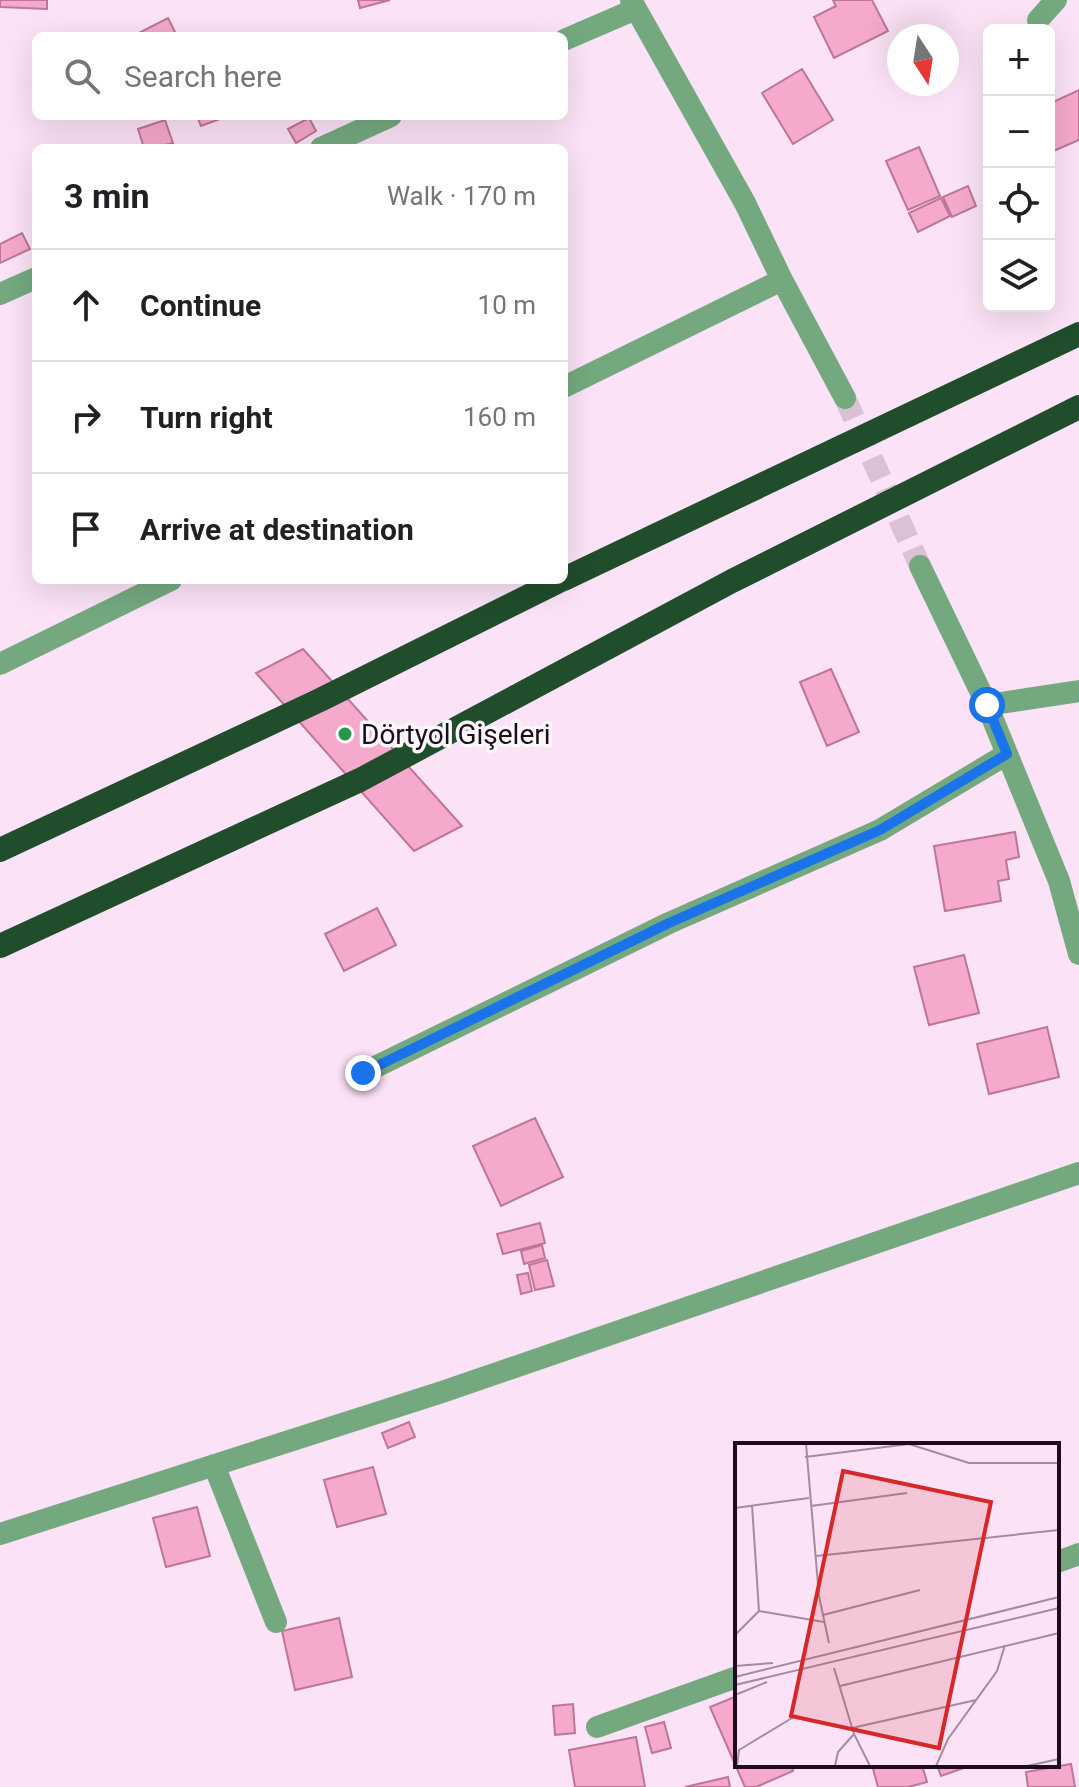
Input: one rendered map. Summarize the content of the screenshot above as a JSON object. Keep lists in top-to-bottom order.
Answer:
{
  "places": ["Dörtyol Gişeleri"],
  "north": "bottom",
  "page": {
    "map_buttons": ["+", "−"],
    "search": "Search here",
    "heading": ["3 min", "Walk · 170 m"],
    "list": [
      ["Continue", "10 m"],
      ["Turn right", "160 m"],
      "Arrive at destination"
    ]
  }
}
